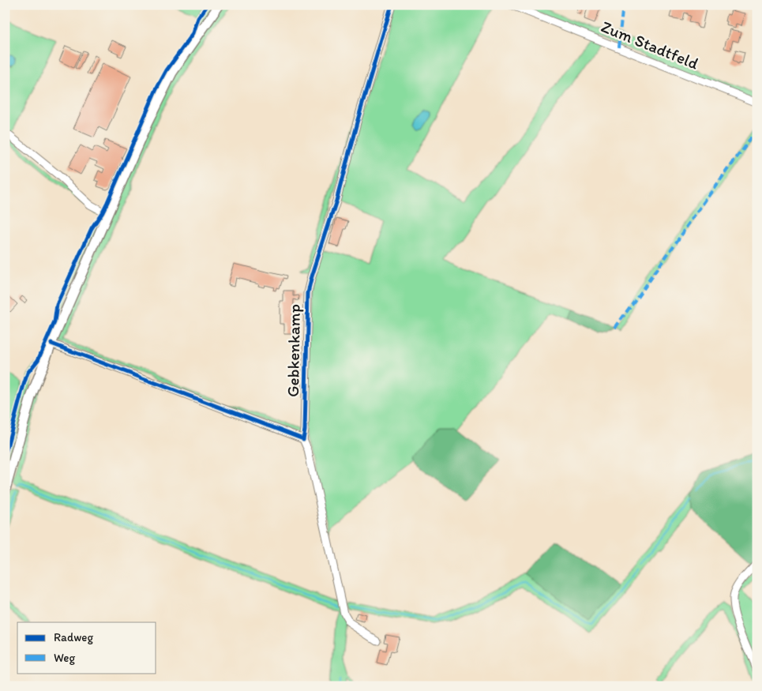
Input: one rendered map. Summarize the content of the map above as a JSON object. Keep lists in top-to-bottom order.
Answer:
{
  "streets": {
    "street": ["Zum Stadtfeld", "Gebkenkamp"]
  },
  "legend": ["Radweg", "Weg"]
}
